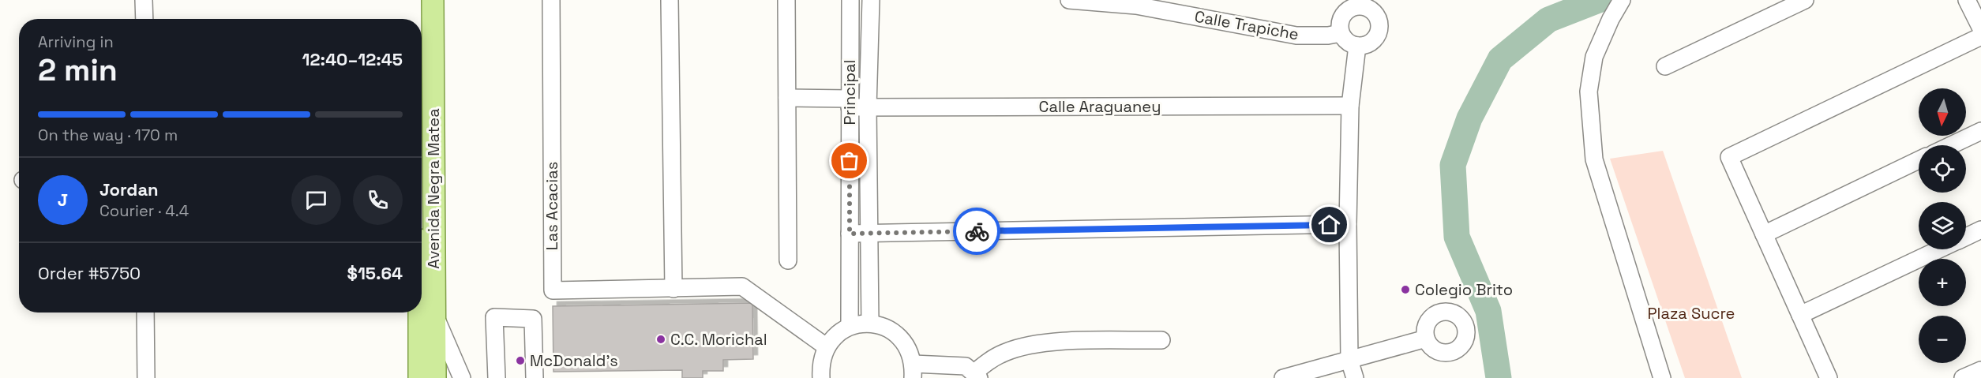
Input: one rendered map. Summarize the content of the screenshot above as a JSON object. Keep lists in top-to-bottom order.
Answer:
{
  "streets": {
    "main road": ["Avenida Negra Matea"],
    "street": [
      "Calle Trapiche",
      "Principal",
      "Calle Araguaney",
      "Las Acacias"
    ]
  },
  "crossings": [
    ["Principal", "Calle Araguaney"]
  ],
  "parks": ["Plaza Sucre"],
  "places": ["Colegio Brito", "C.C. Morichal", "McDonald's"],
  "north": "bottom",
  "page": {
    "heading": ["2 min", "Arriving in", "12:40–12:45"],
    "panel": [
      "Jordan",
      "Courier · 4.4",
      "Order #5750",
      "$15.64"
    ],
    "map_buttons": ["+", "−"],
    "bar": "On the way · 170 m",
    "round": "J"
  }
}
